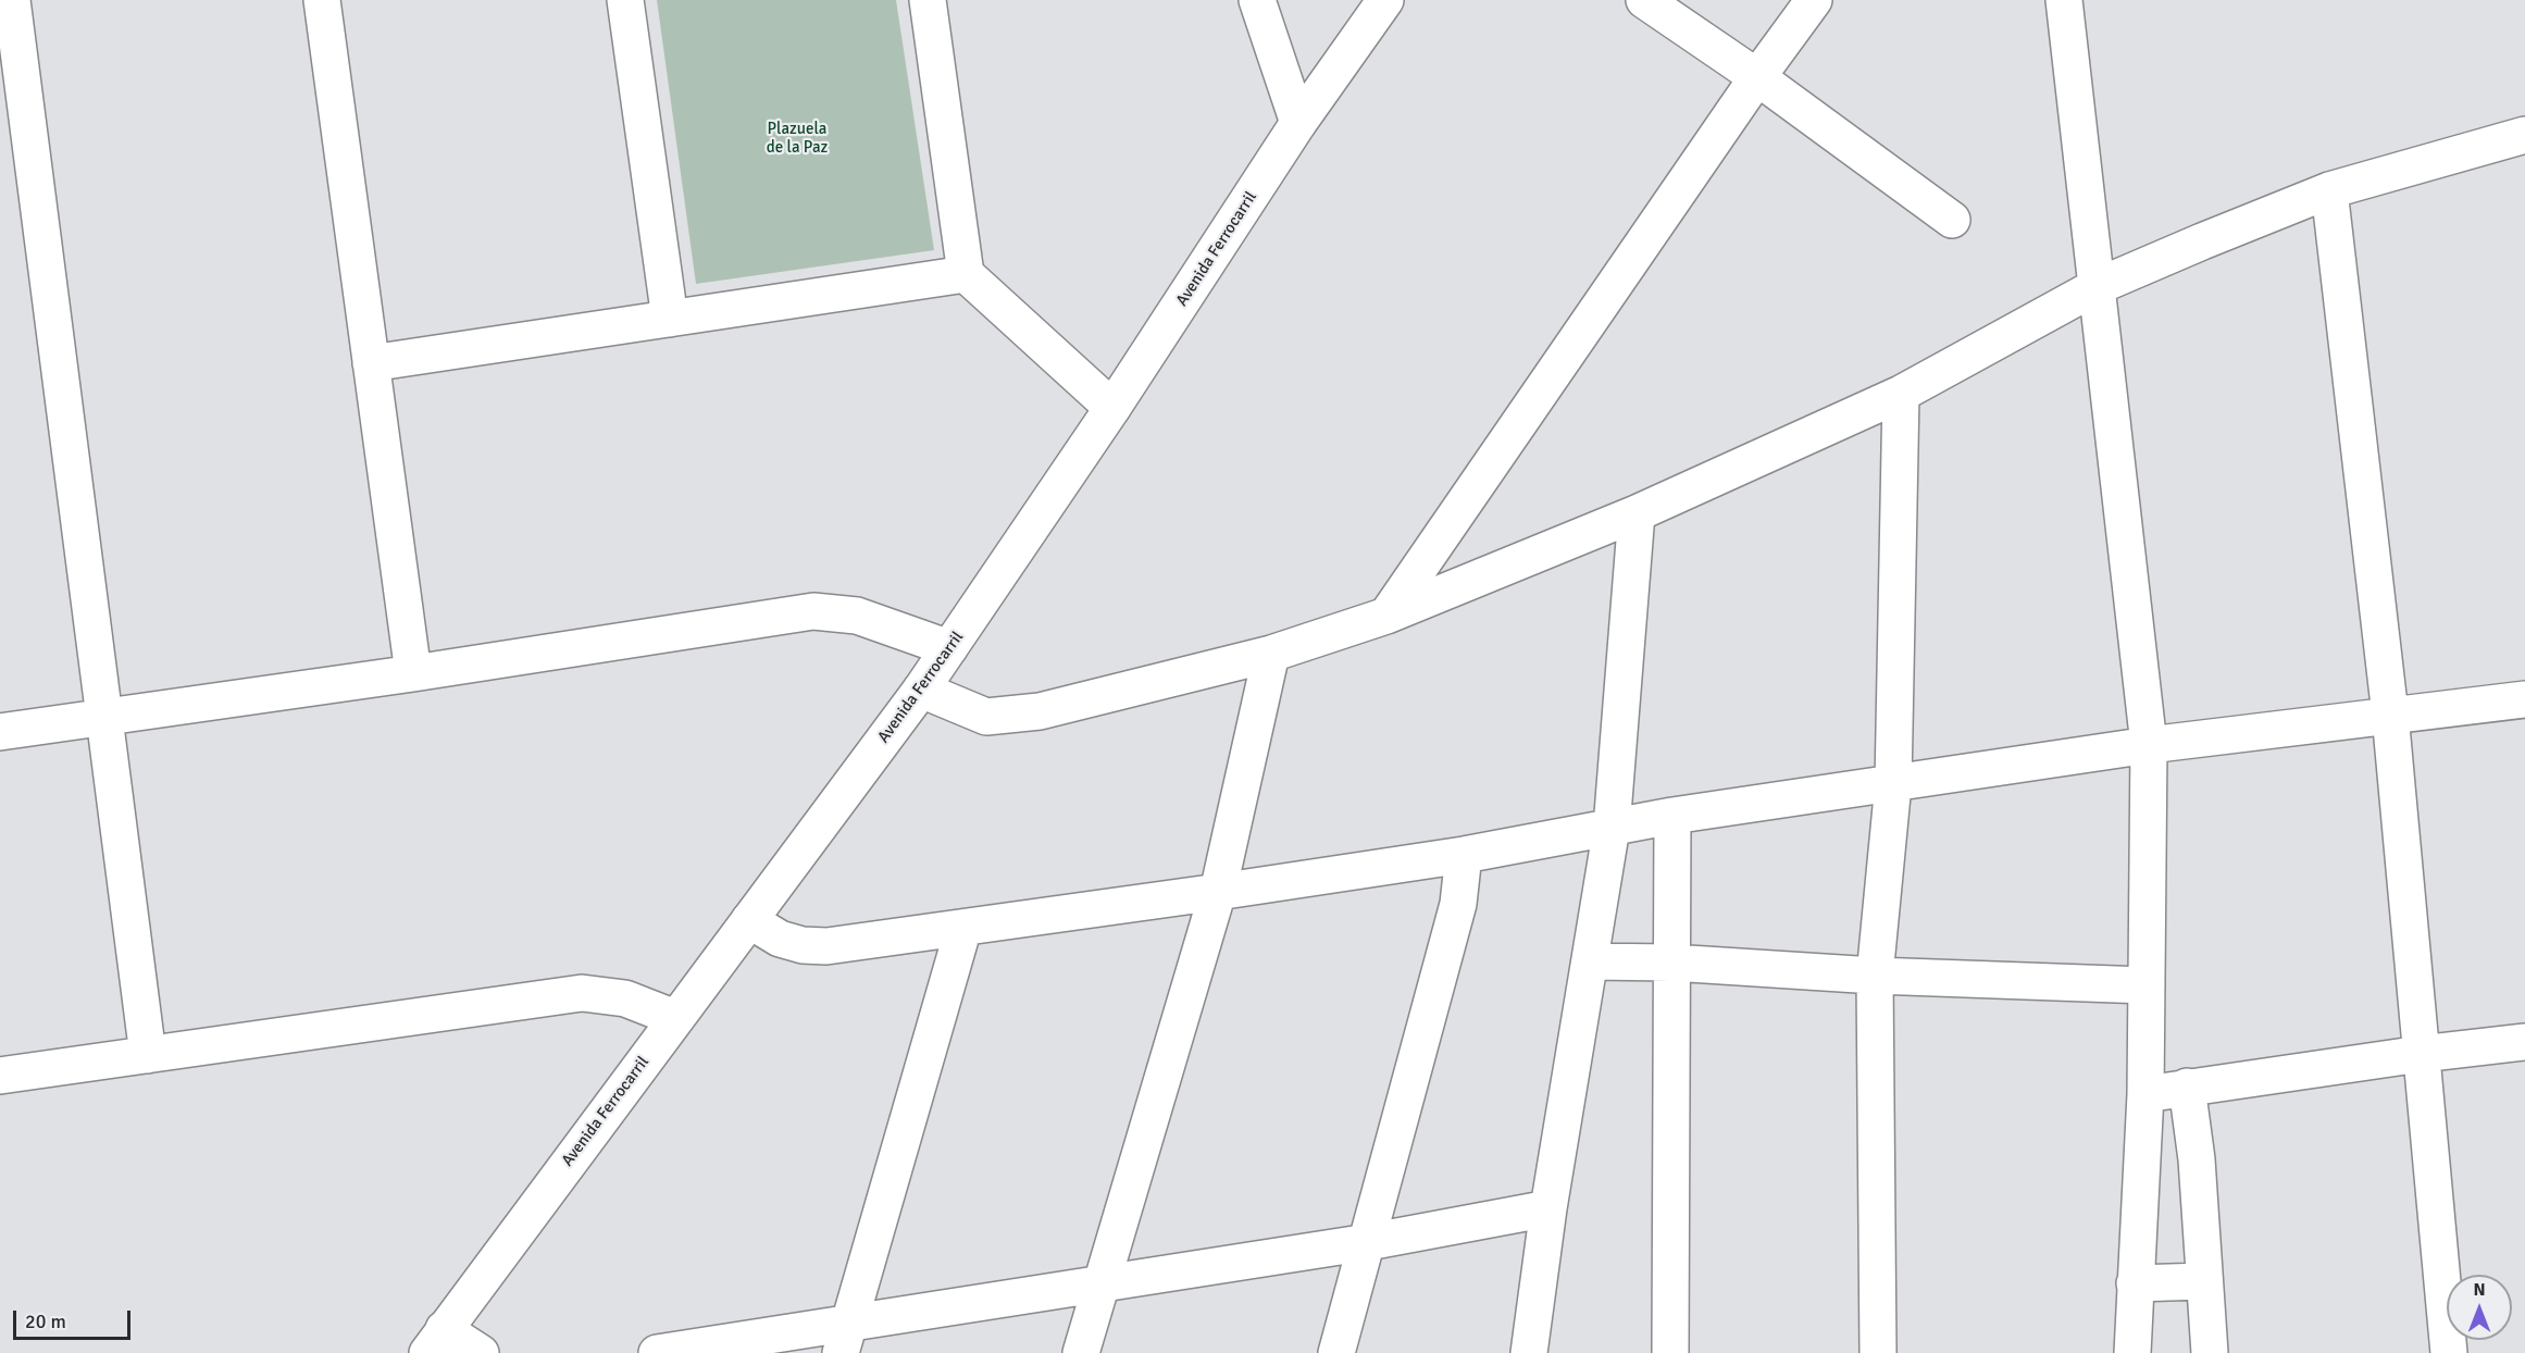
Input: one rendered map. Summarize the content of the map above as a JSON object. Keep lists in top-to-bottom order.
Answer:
{
  "streets": {
    "street": ["Avenida Ferrocarril"]
  },
  "parks": ["Plazuela de la Paz"],
  "scale_bar": "20 m",
  "north": "top"
}
